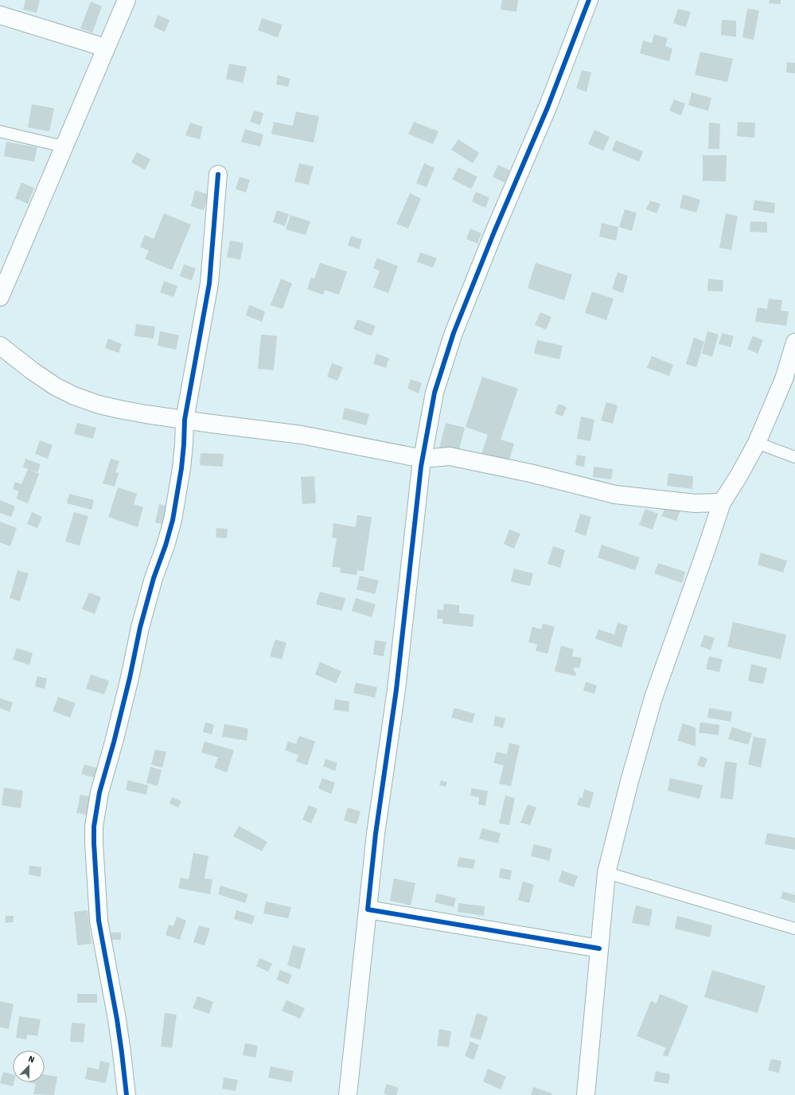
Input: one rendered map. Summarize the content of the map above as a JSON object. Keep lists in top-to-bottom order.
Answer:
{
  "north": "top"
}
